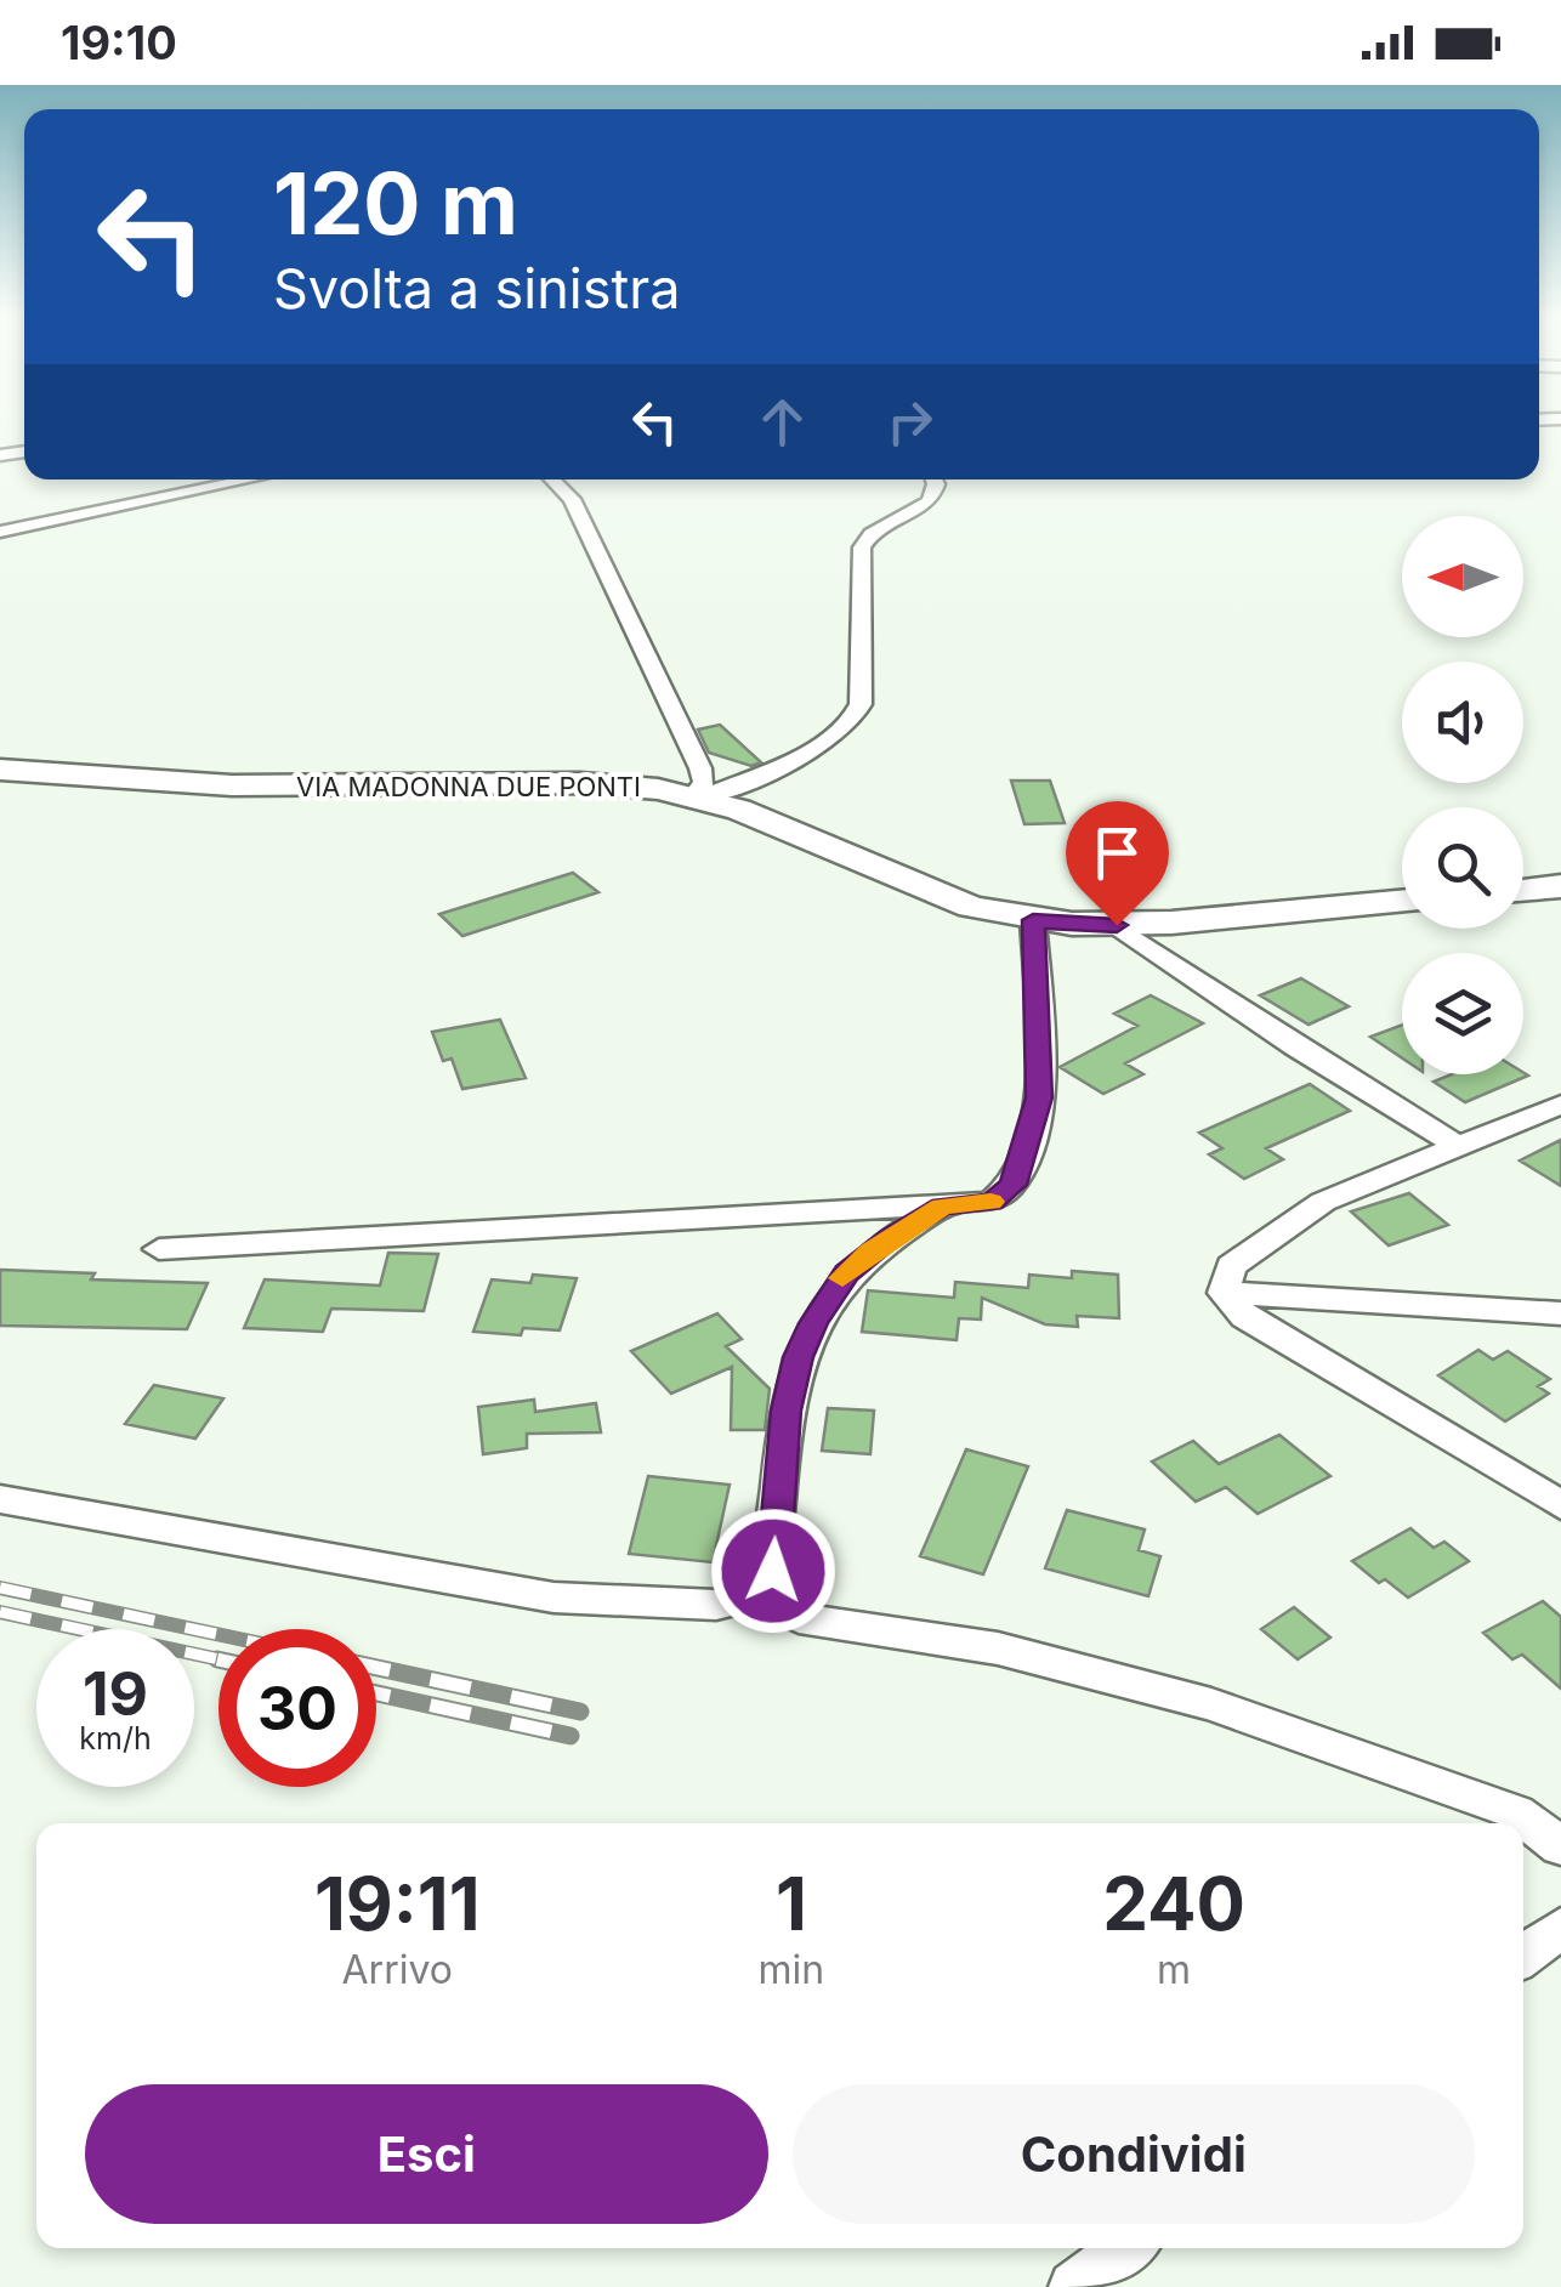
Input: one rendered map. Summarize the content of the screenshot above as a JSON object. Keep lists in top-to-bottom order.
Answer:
{
  "streets": {
    "main road": ["VIA MADONNA DUE PONTI"]
  },
  "north": "left",
  "page": {
    "status": "19:10",
    "turn": ["120 m", "Svolta a sinistra"],
    "speed": "19 km/h",
    "limit": "30",
    "eta": [
      "19:11",
      "Arrivo",
      "1",
      "min",
      "240",
      "m"
    ],
    "buttons": ["Esci", "Condividi"]
  }
}
